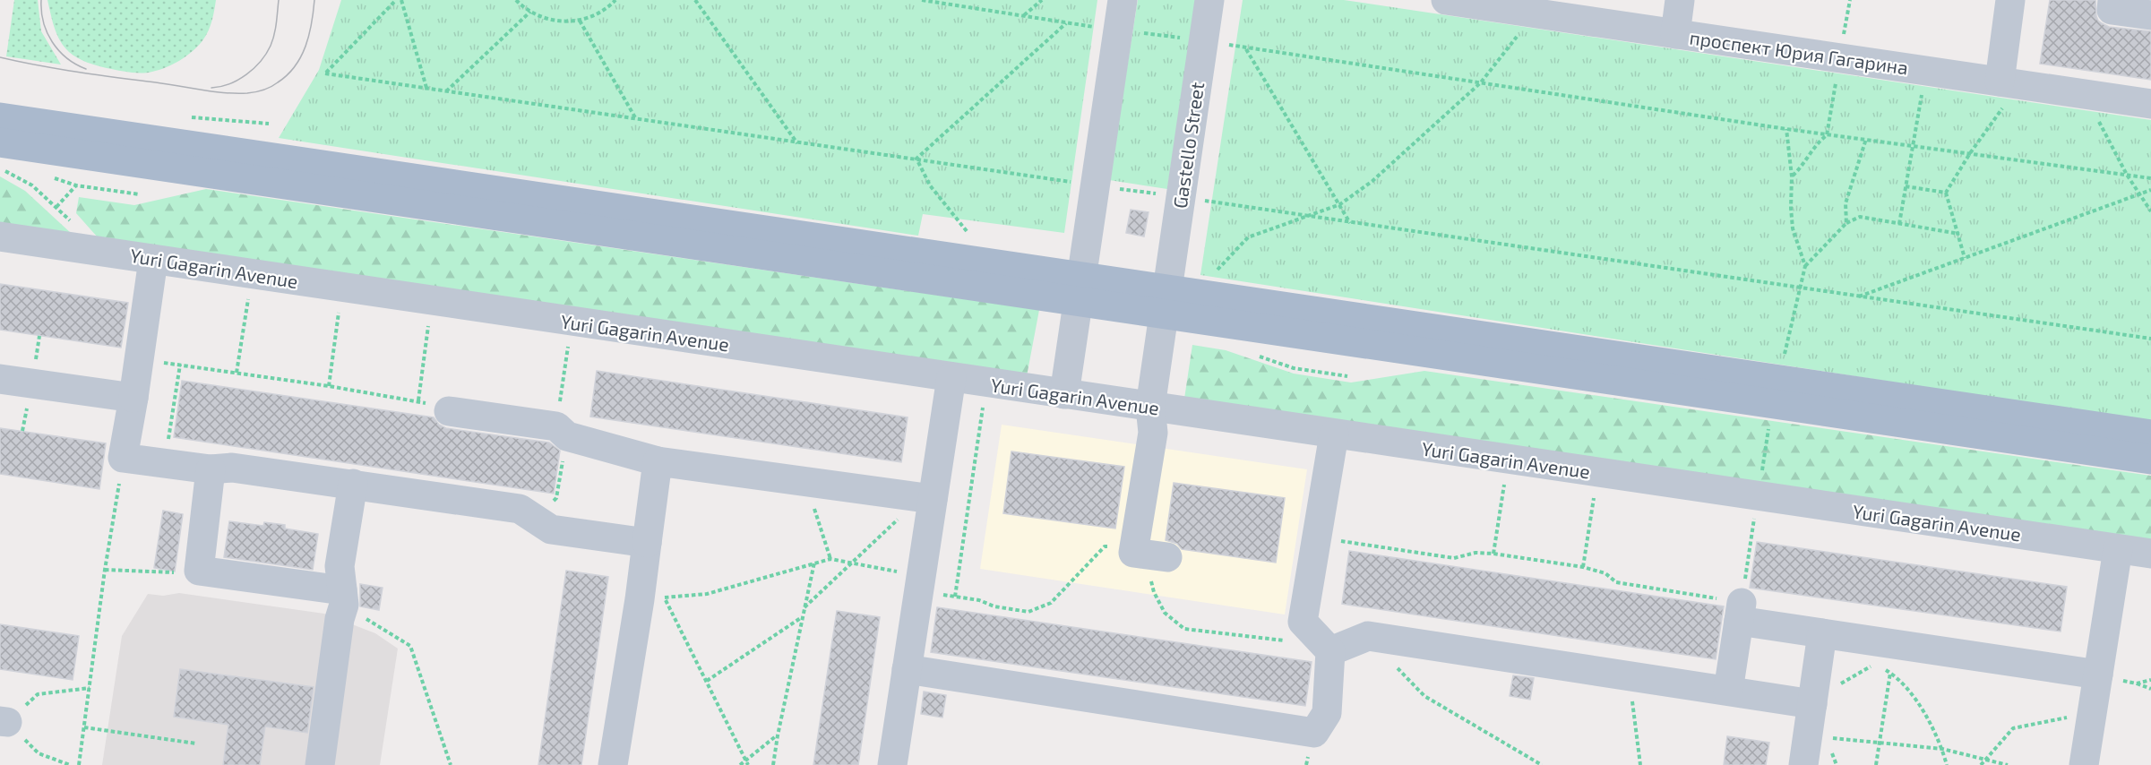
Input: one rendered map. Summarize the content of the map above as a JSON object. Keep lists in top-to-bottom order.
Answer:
{
  "streets": {
    "street": ["проспект Юрия Гагарина", "Gastello Street", "Yuri Gagarin Avenue"]
  }
}
